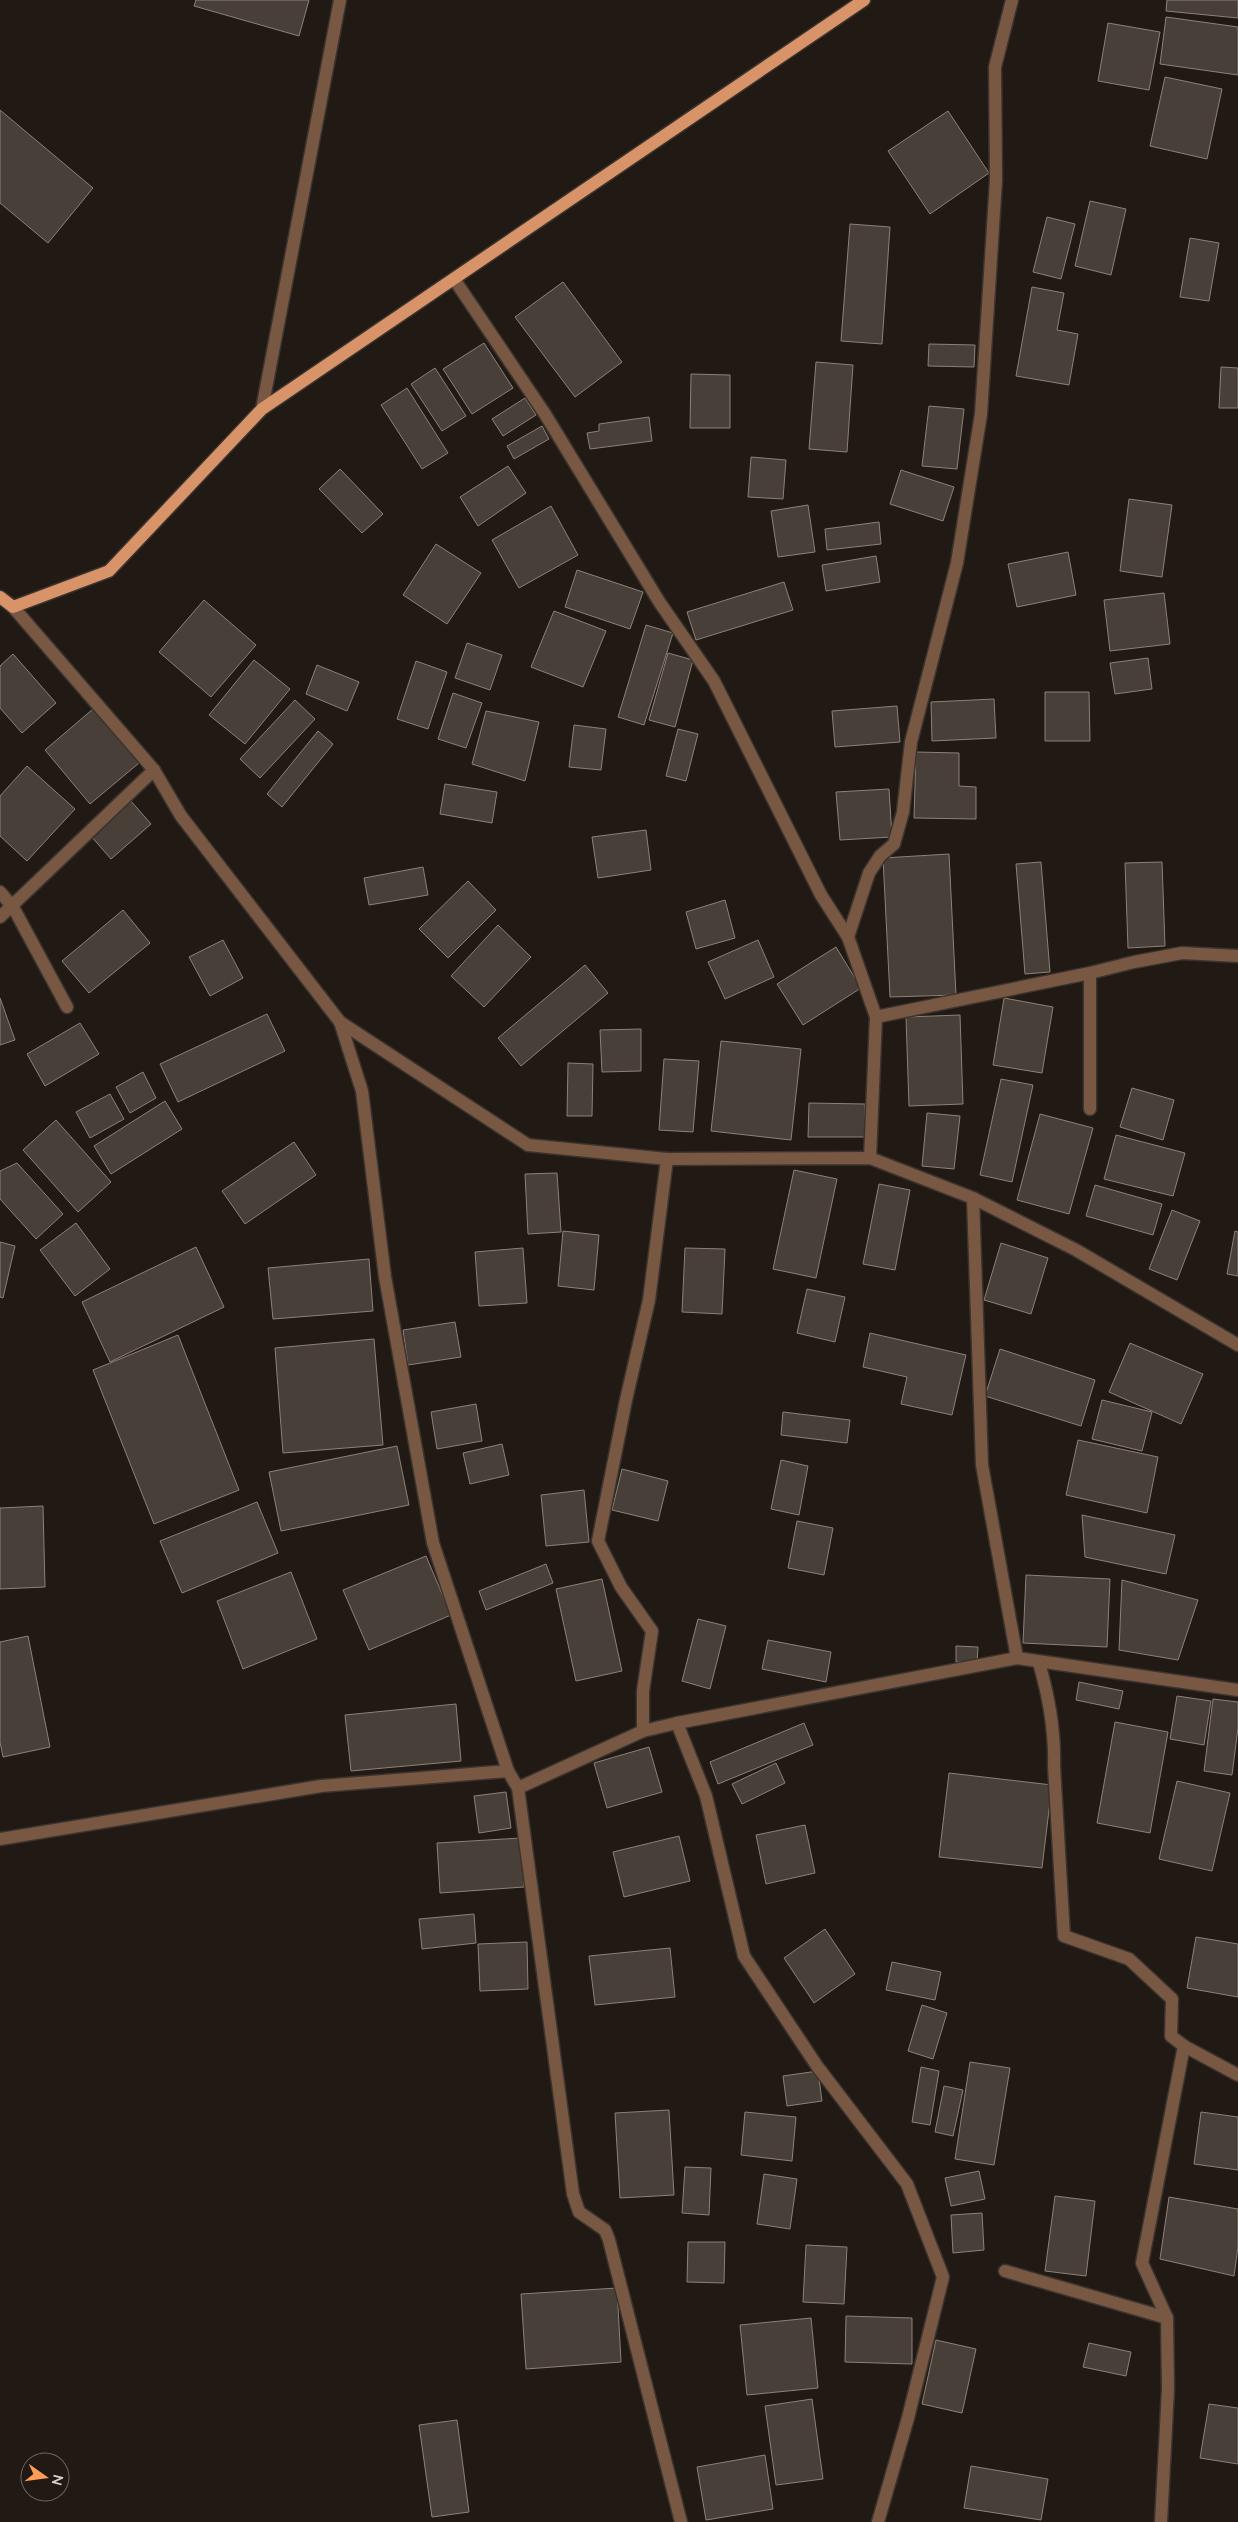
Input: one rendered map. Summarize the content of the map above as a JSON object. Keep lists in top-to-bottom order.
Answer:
{
  "north": "right"
}
